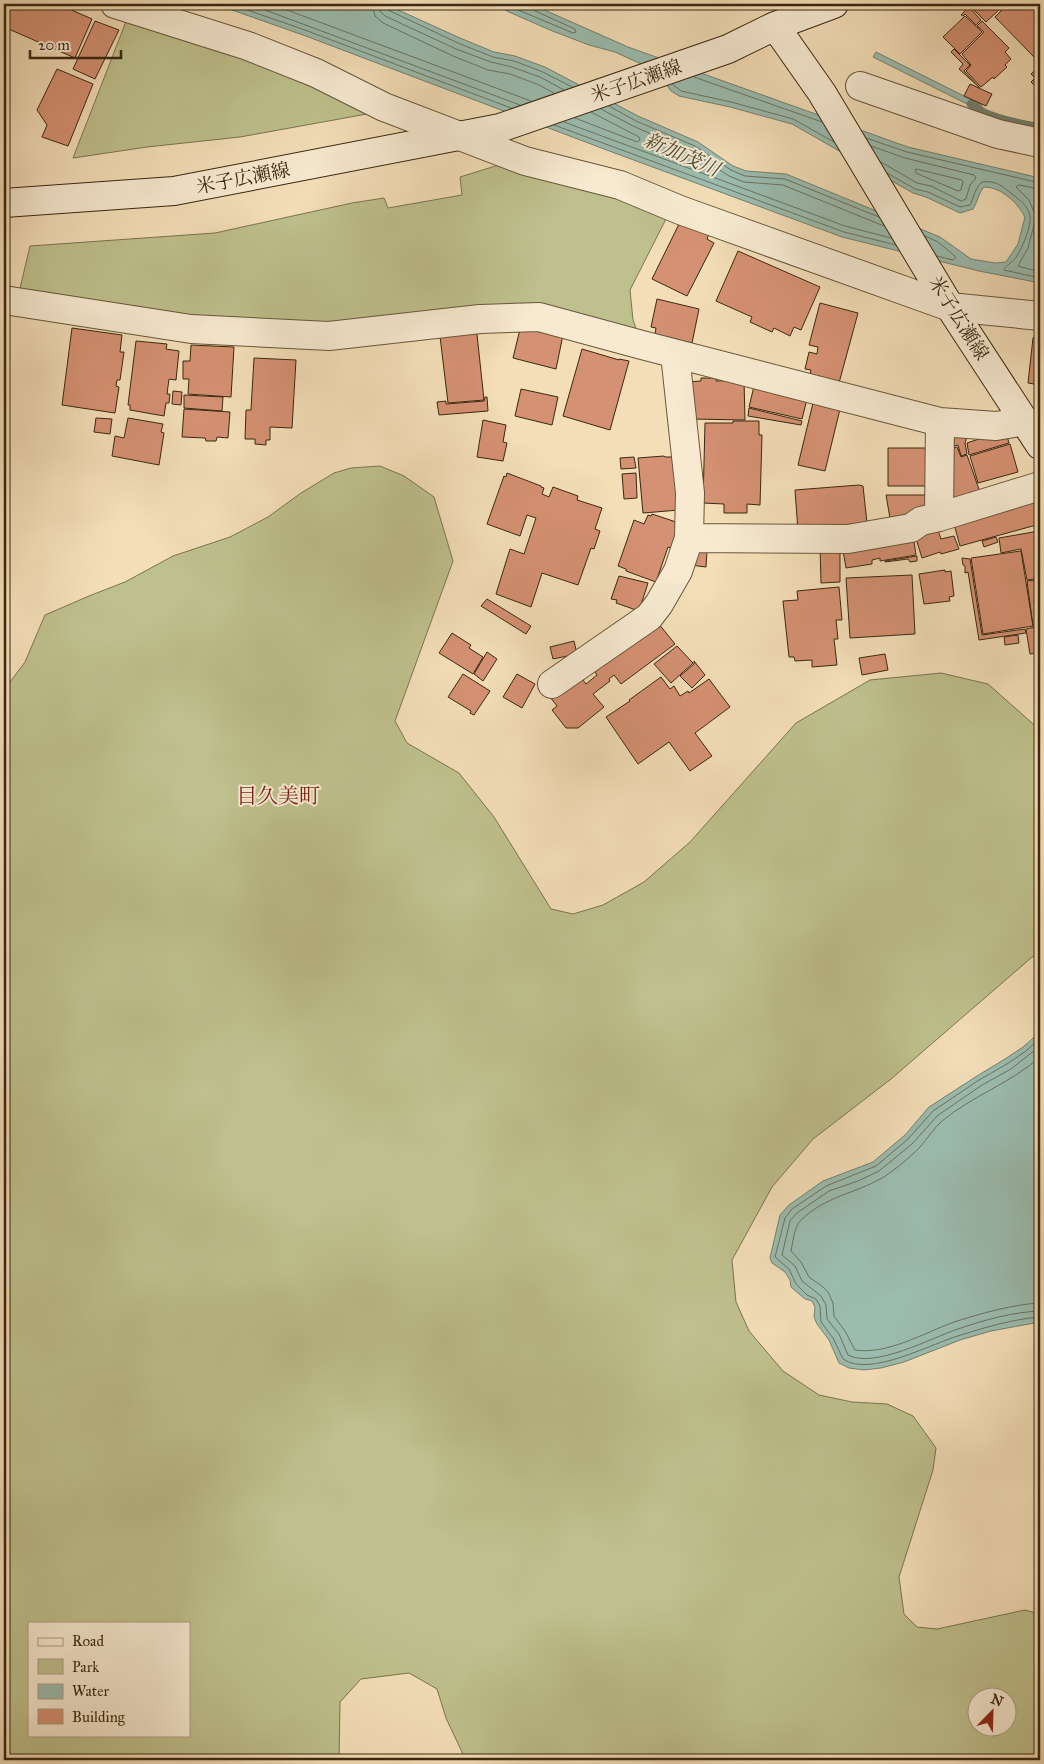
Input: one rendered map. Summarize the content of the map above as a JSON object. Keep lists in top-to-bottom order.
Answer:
{
  "streets": {
    "street": ["米子広瀬線"]
  },
  "districts": ["目久美町"],
  "water": ["新加茂川"],
  "legend": [
    "Road",
    "Park",
    "Water",
    "Building"
  ],
  "scale_bar": "20 m",
  "north": "top right"
}
